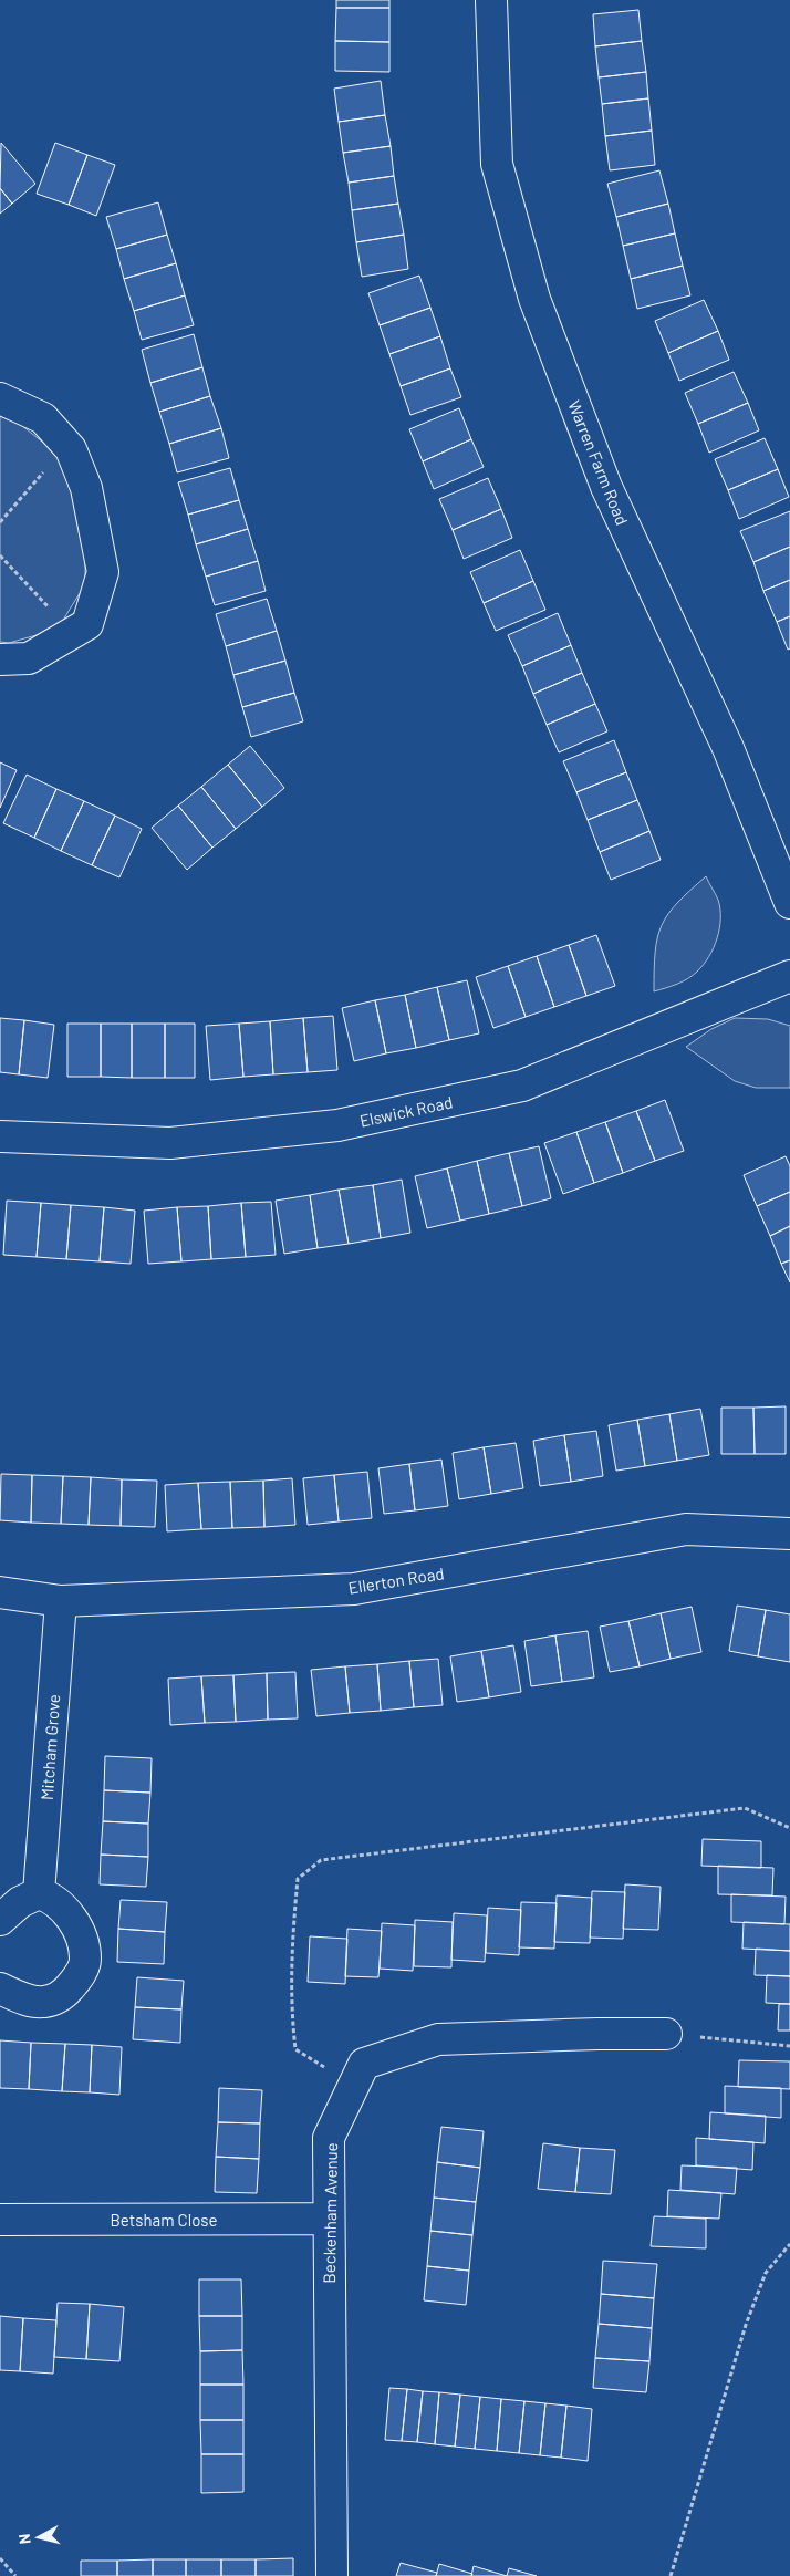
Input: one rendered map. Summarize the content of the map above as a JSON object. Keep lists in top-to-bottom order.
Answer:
{
  "streets": {
    "street": [
      "Warren Farm Road",
      "Elswick Road",
      "Ellerton Road",
      "Mitcham Grove",
      "Beckenham Avenue",
      "Betsham Close"
    ]
  },
  "crossings": [
    ["Ellerton Road", "Mitcham Grove"],
    ["Beckenham Avenue", "Betsham Close"]
  ],
  "north": "left"
}
